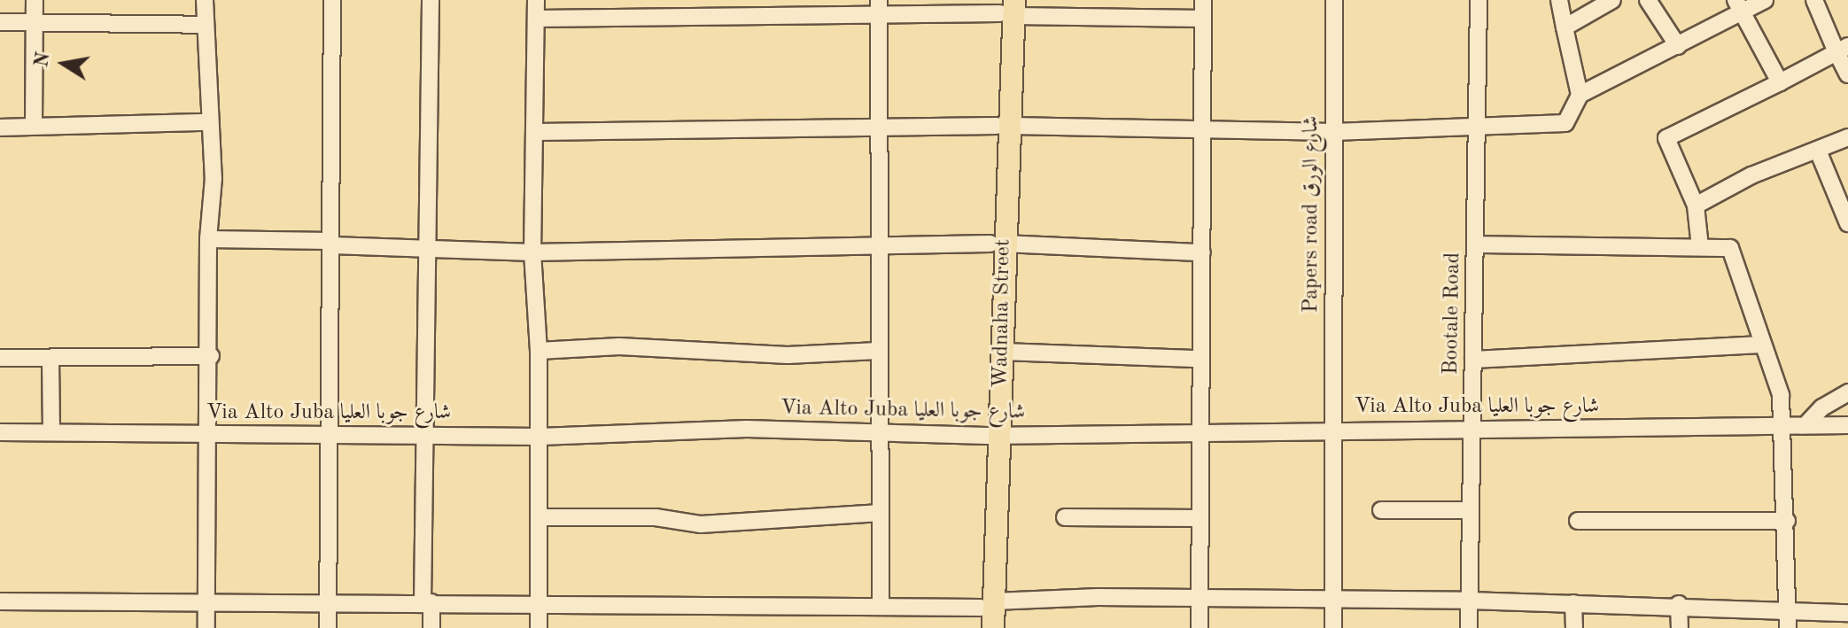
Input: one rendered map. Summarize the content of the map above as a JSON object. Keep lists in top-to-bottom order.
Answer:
{
  "streets": {
    "main road": ["Wadnaha Street"],
    "street": ["Papers road شارع الورق", "Bootale Road", "Via Alto Juba شارع جوبا العليا"]
  },
  "crossings": [
    ["Papers road شارع الورق", "Via Alto Juba شارع جوبا العليا"],
    ["Wadnaha Street", "Via Alto Juba شارع جوبا العليا"],
    ["Bootale Road", "Via Alto Juba شارع جوبا العليا"]
  ],
  "north": "left"
}
